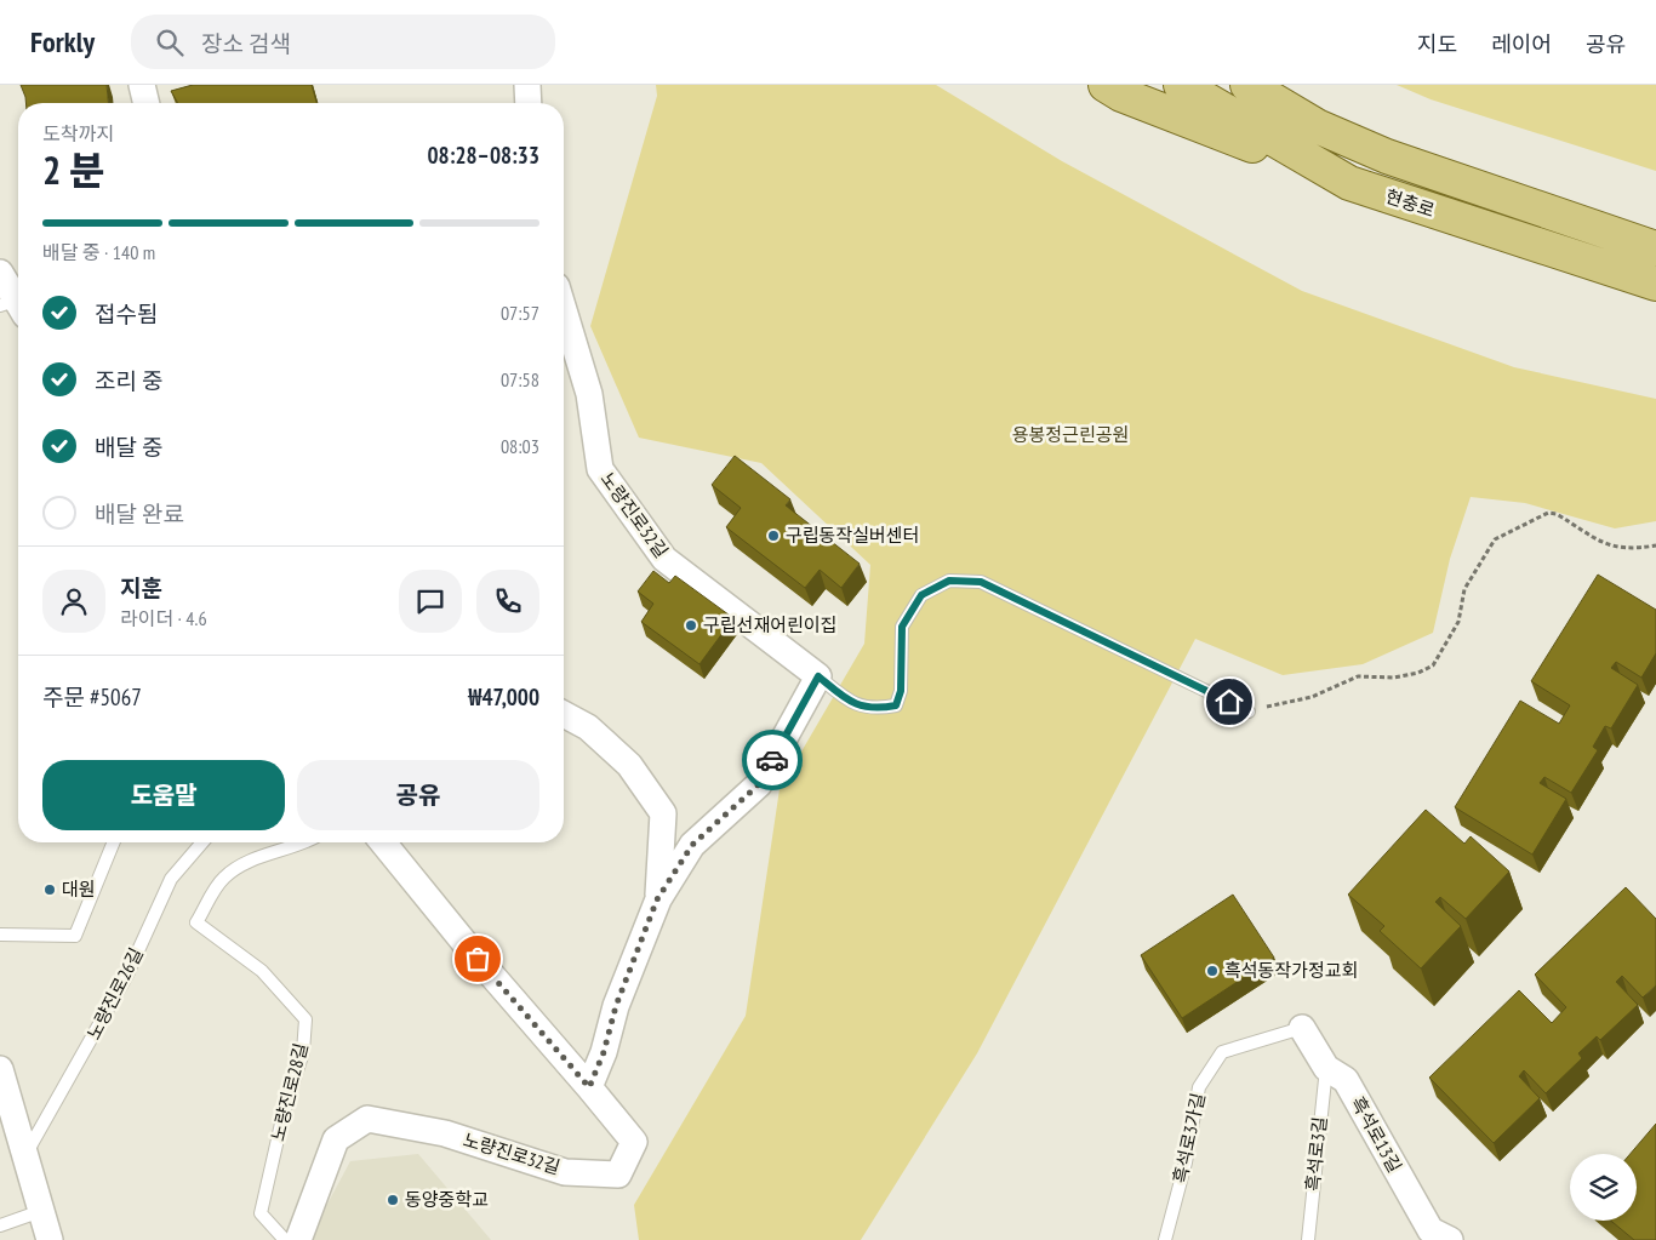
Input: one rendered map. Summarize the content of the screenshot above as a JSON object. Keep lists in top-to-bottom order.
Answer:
{
  "streets": {
    "main road": ["현충로"],
    "street": ["노량진로32길", "흑석로13길"],
    "lane": [
      "노량진로26길",
      "노량진로28길",
      "흑석로3가길",
      "흑석로3길"
    ]
  },
  "crossings": [
    ["흑석로13길", "흑석로3가길"],
    ["흑석로13길", "흑석로3길"]
  ],
  "parks": ["용봉정근린공원"],
  "places": [
    "구립동작실버센터",
    "구립선재어린이집",
    "대원",
    "흑석동작가정교회",
    "동양중학교"
  ],
  "page": {
    "header": "Forkly",
    "search": "장소 검색",
    "nav": ["지도", "레이어", "공유"],
    "heading": ["2 분", "도착까지", "08:28–08:33"],
    "panel": [
      "지훈",
      "라이더 · 4.6",
      "주문 #5067",
      "₩47,000"
    ],
    "bar": "배달 중 · 140 m",
    "list": [
      ["접수됨", "07:57"],
      ["조리 중", "07:58"],
      ["배달 중", "08:03"],
      "배달 완료"
    ],
    "buttons": ["도움말", "공유"]
  }
}
